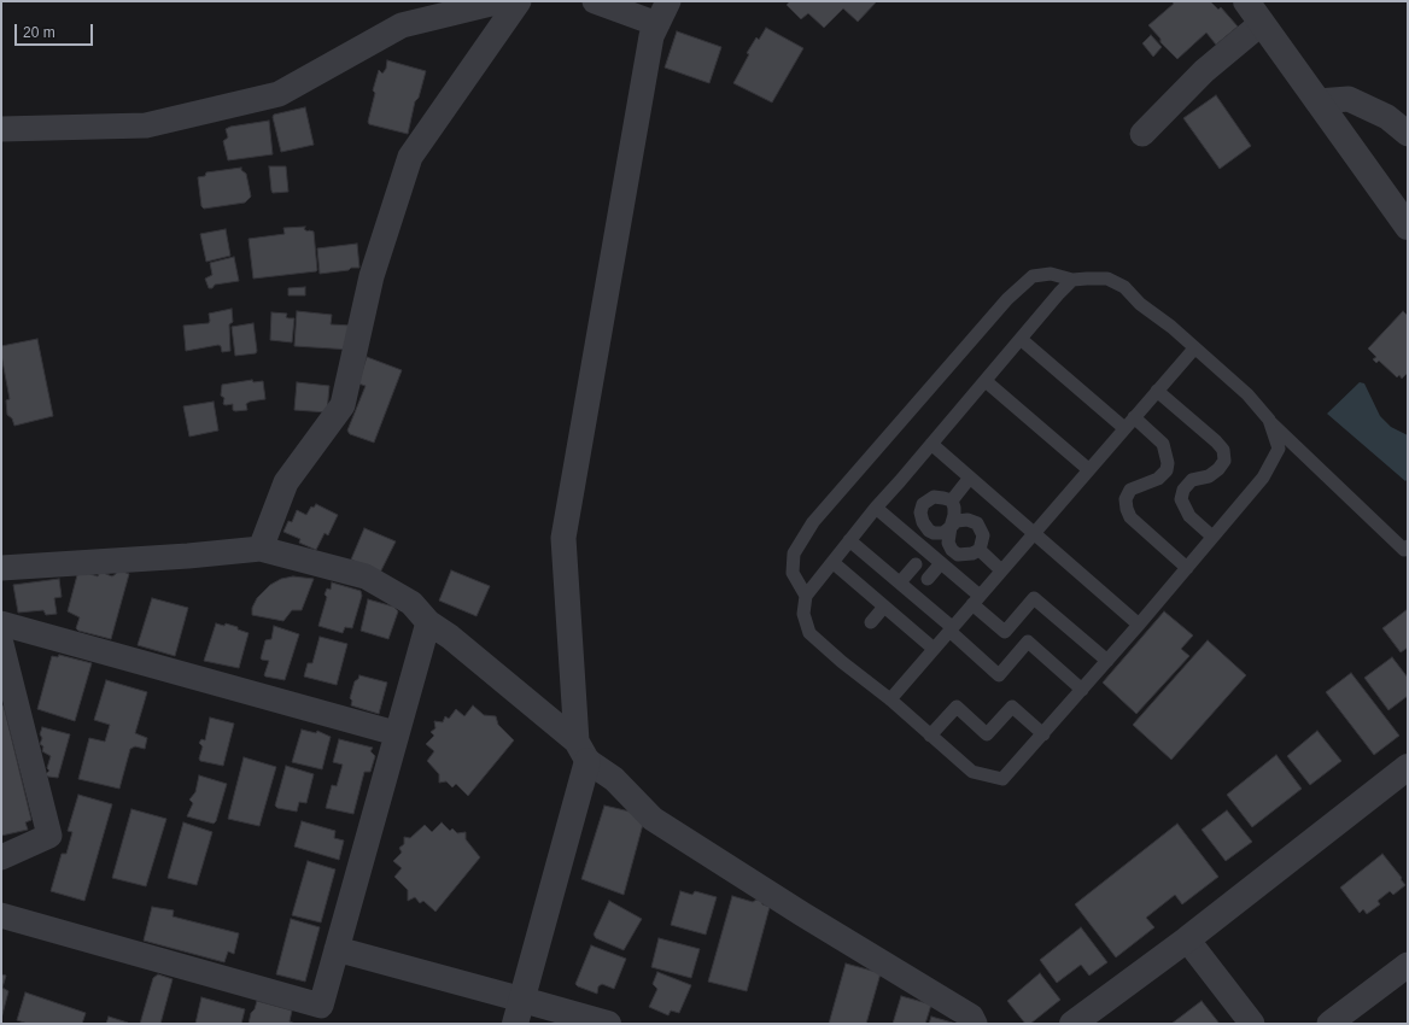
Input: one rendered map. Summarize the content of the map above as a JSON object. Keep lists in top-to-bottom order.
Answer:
{
  "scale_bar": "20 m"
}
